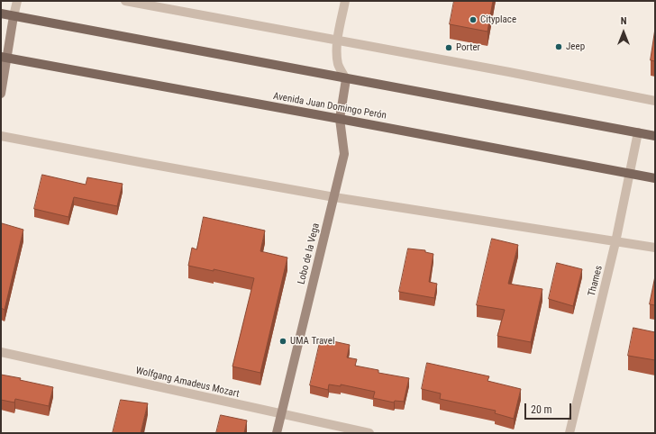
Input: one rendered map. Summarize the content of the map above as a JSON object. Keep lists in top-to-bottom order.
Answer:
{
  "streets": {
    "main road": ["Avenida Juan Domingo Perón"],
    "street": ["Lobo de la Vega", "Thames", "Wolfgang Amadeus Mozart"]
  },
  "crossings": [
    ["Avenida Juan Domingo Perón", "Lobo de la Vega"],
    ["Avenida Juan Domingo Perón", "Thames"],
    ["Lobo de la Vega", "Wolfgang Amadeus Mozart"]
  ],
  "places": [
    "Cityplace",
    "Jeep",
    "Porter",
    "UMA Travel"
  ],
  "scale_bar": "20 m",
  "north": "top"
}
